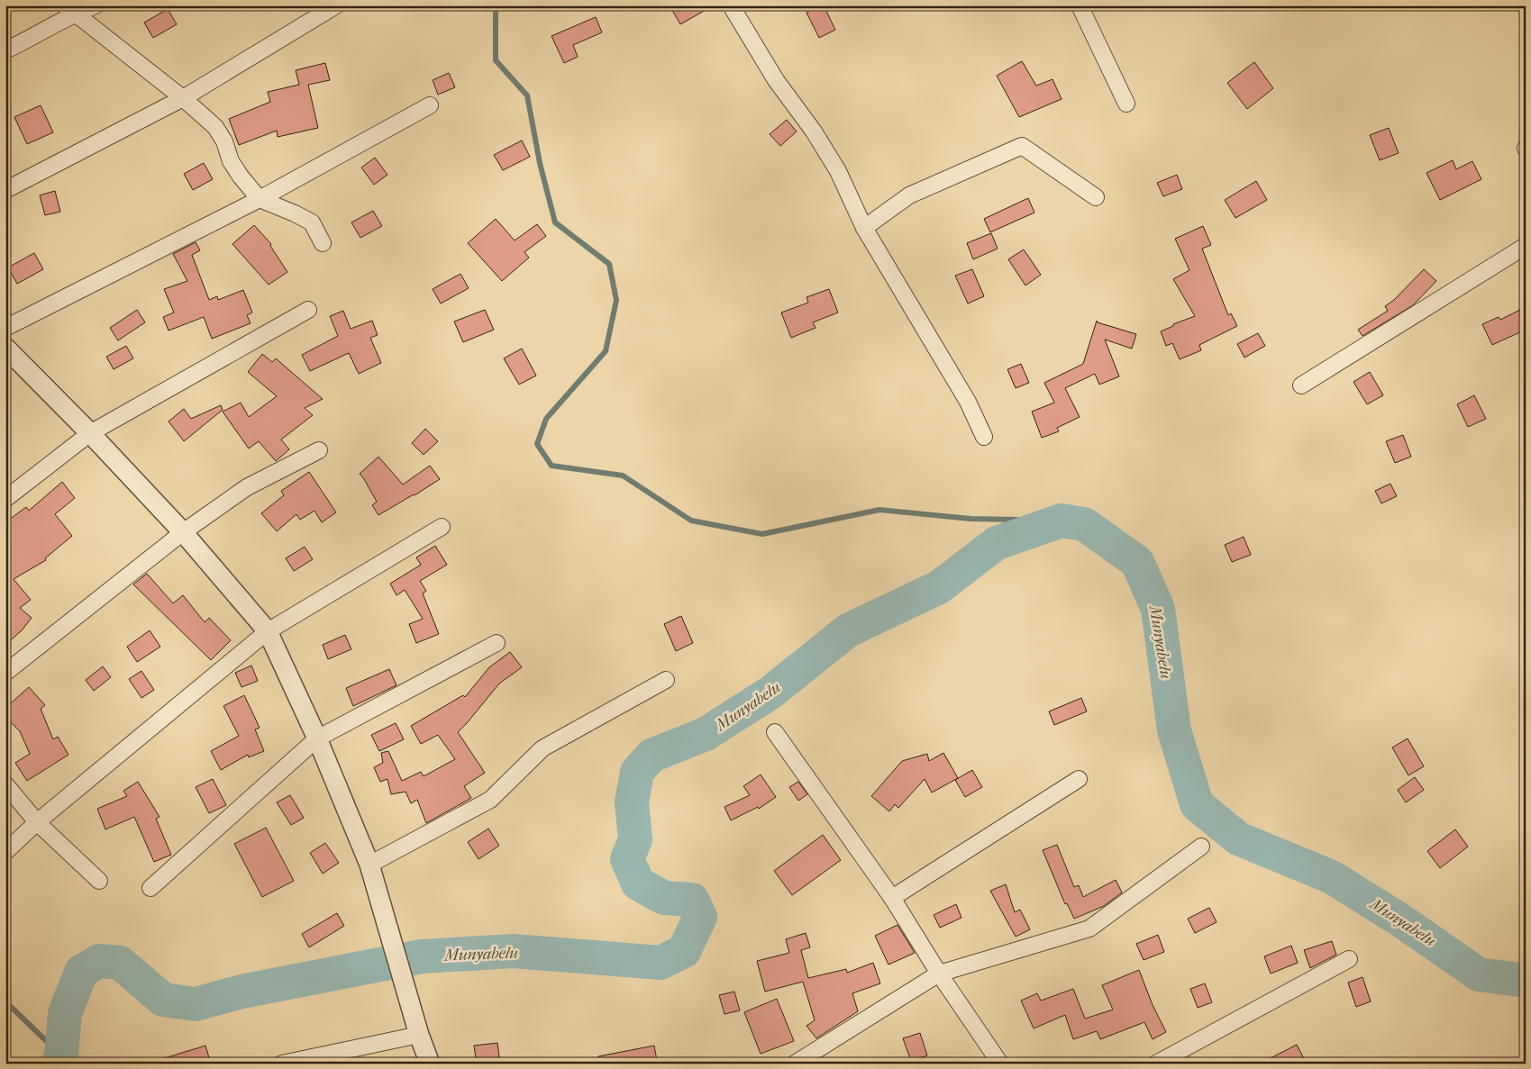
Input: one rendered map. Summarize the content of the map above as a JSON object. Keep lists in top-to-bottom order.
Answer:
{
  "water": ["Munyabelu"]
}
